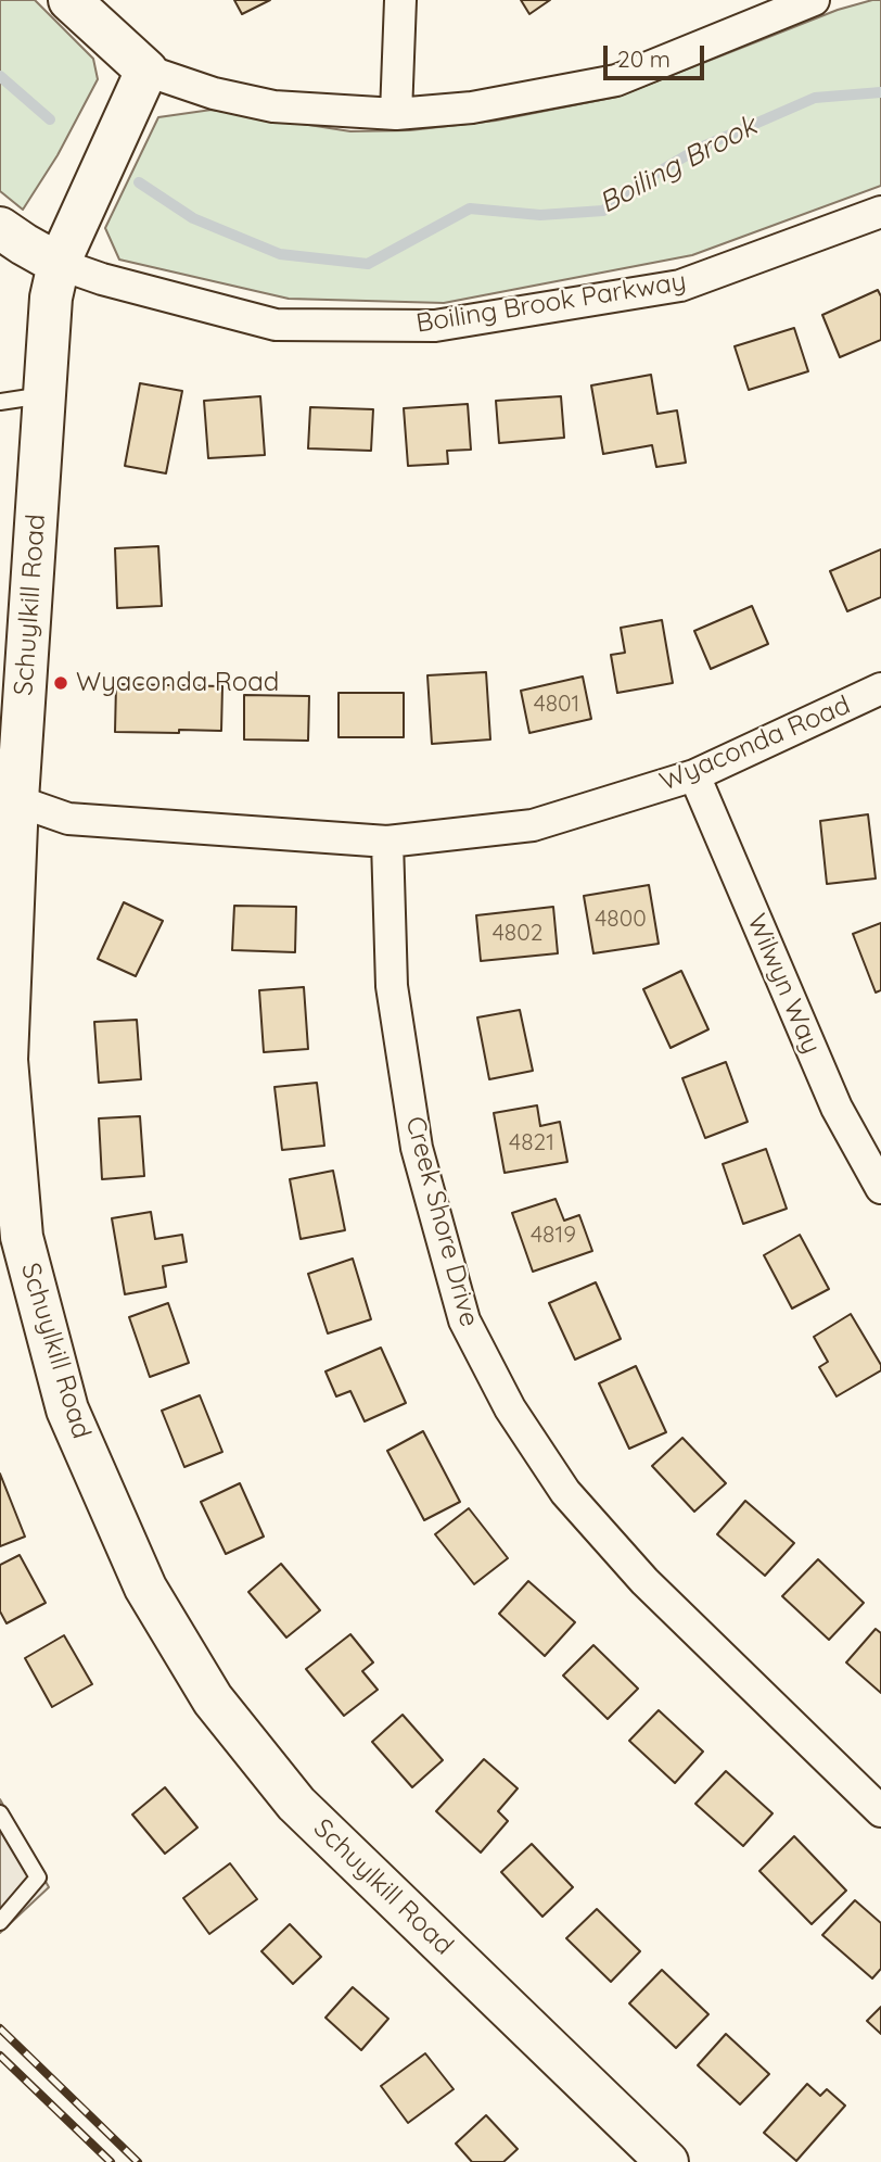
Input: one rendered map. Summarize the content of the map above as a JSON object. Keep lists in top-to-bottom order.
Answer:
{
  "streets": {
    "street": [
      "Boiling Brook Parkway",
      "Schuylkill Road",
      "Wyaconda Road",
      "Wilwyn Way",
      "Creek Shore Drive"
    ]
  },
  "crossings": [
    ["Boiling Brook Parkway", "Schuylkill Road"],
    ["Schuylkill Road", "Wyaconda Road"],
    ["Wyaconda Road", "Wilwyn Way"],
    ["Wyaconda Road", "Creek Shore Drive"]
  ],
  "water": ["Boiling Brook"],
  "places": ["Wyaconda Road"],
  "house_numbers": [
    "4801",
    "4800",
    "4802",
    "4821",
    "4819"
  ],
  "scale_bar": "20 m"
}
